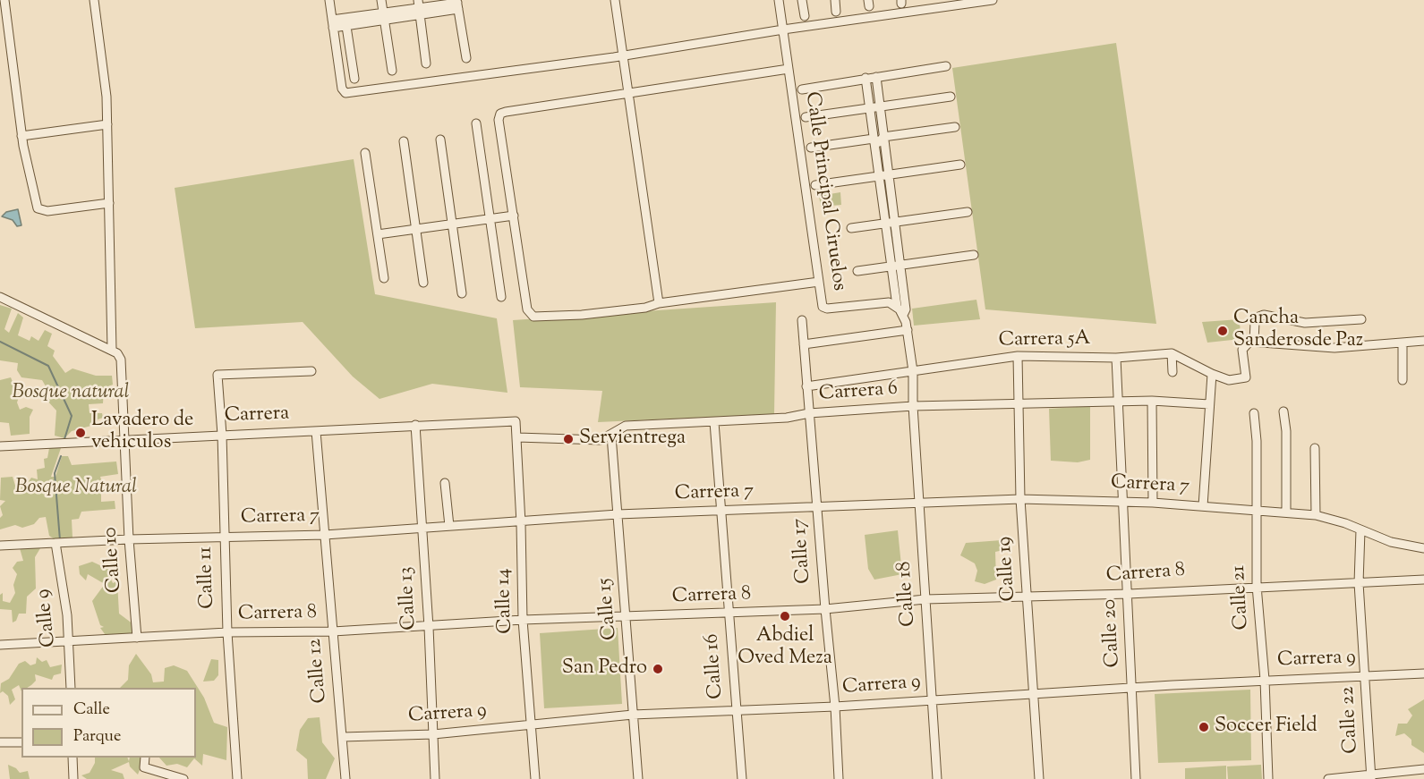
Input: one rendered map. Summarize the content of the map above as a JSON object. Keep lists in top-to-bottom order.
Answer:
{
  "streets": {
    "street": [
      "Calle Principal Ciruelos",
      "Carrera 5A",
      "Carrera 6",
      "Carrera",
      "Carrera 7",
      "Calle 17",
      "Calle 10",
      "Calle 19",
      "Carrera 8",
      "Calle 11",
      "Calle 18",
      "Calle 21",
      "Calle 13",
      "Calle 14",
      "Calle 15",
      "Calle 9",
      "Calle 20",
      "Carrera 9",
      "Calle 16",
      "Calle 12",
      "Calle 22"
    ]
  },
  "crossings": [
    ["Carrera 5A", "Calle 17"],
    ["Carrera 5A", "Calle 19"],
    ["Carrera 5A", "Calle 20"],
    ["Carrera 6", "Calle 17"],
    ["Carrera 6", "Calle 19"],
    ["Carrera 6", "Calle 18"],
    ["Carrera 6", "Calle 14"],
    ["Carrera 6", "Calle 15"],
    ["Carrera 6", "Calle 20"],
    ["Carrera 6", "Calle 16"],
    ["Carrera", "Calle 10"],
    ["Carrera", "Calle 11"],
    ["Carrera", "Calle 13"],
    ["Carrera", "Calle 14"],
    ["Carrera", "Calle 12"],
    ["Carrera 7", "Calle 17"],
    ["Carrera 7", "Calle 10"],
    ["Carrera 7", "Calle 19"],
    ["Carrera 7", "Calle 11"],
    ["Carrera 7", "Calle 18"],
    ["Carrera 7", "Calle 21"],
    ["Carrera 7", "Calle 13"],
    ["Carrera 7", "Calle 14"],
    ["Carrera 7", "Calle 15"],
    ["Carrera 7", "Calle 9"],
    ["Carrera 7", "Calle 20"],
    ["Carrera 7", "Calle 16"],
    ["Carrera 7", "Calle 12"],
    ["Carrera 7", "Calle 22"],
    ["Calle 17", "Carrera 8"],
    ["Calle 17", "Carrera 9"],
    ["Calle 10", "Carrera 8"],
    ["Calle 19", "Carrera 8"],
    ["Calle 19", "Carrera 9"],
    ["Carrera 8", "Calle 11"],
    ["Carrera 8", "Calle 18"],
    ["Carrera 8", "Calle 21"],
    ["Carrera 8", "Calle 13"],
    ["Carrera 8", "Calle 14"],
    ["Carrera 8", "Calle 15"],
    ["Carrera 8", "Calle 9"],
    ["Carrera 8", "Calle 20"],
    ["Carrera 8", "Calle 16"],
    ["Carrera 8", "Calle 12"],
    ["Carrera 8", "Calle 22"],
    ["Calle 18", "Carrera 9"],
    ["Calle 21", "Carrera 9"],
    ["Calle 13", "Carrera 9"],
    ["Calle 14", "Carrera 9"],
    ["Calle 15", "Carrera 9"],
    ["Calle 20", "Carrera 9"],
    ["Carrera 9", "Calle 16"],
    ["Carrera 9", "Calle 12"],
    ["Carrera 9", "Calle 22"]
  ],
  "parks": ["Bosque natural", "Bosque Natural"],
  "places": [
    "Cancha Sanderosde Paz",
    "Lavadero de vehiculos",
    "Servientrega",
    "Abdiel Oved Meza",
    "San Pedro",
    "Soccer Field"
  ],
  "legend": ["Calle", "Parque"]
}
